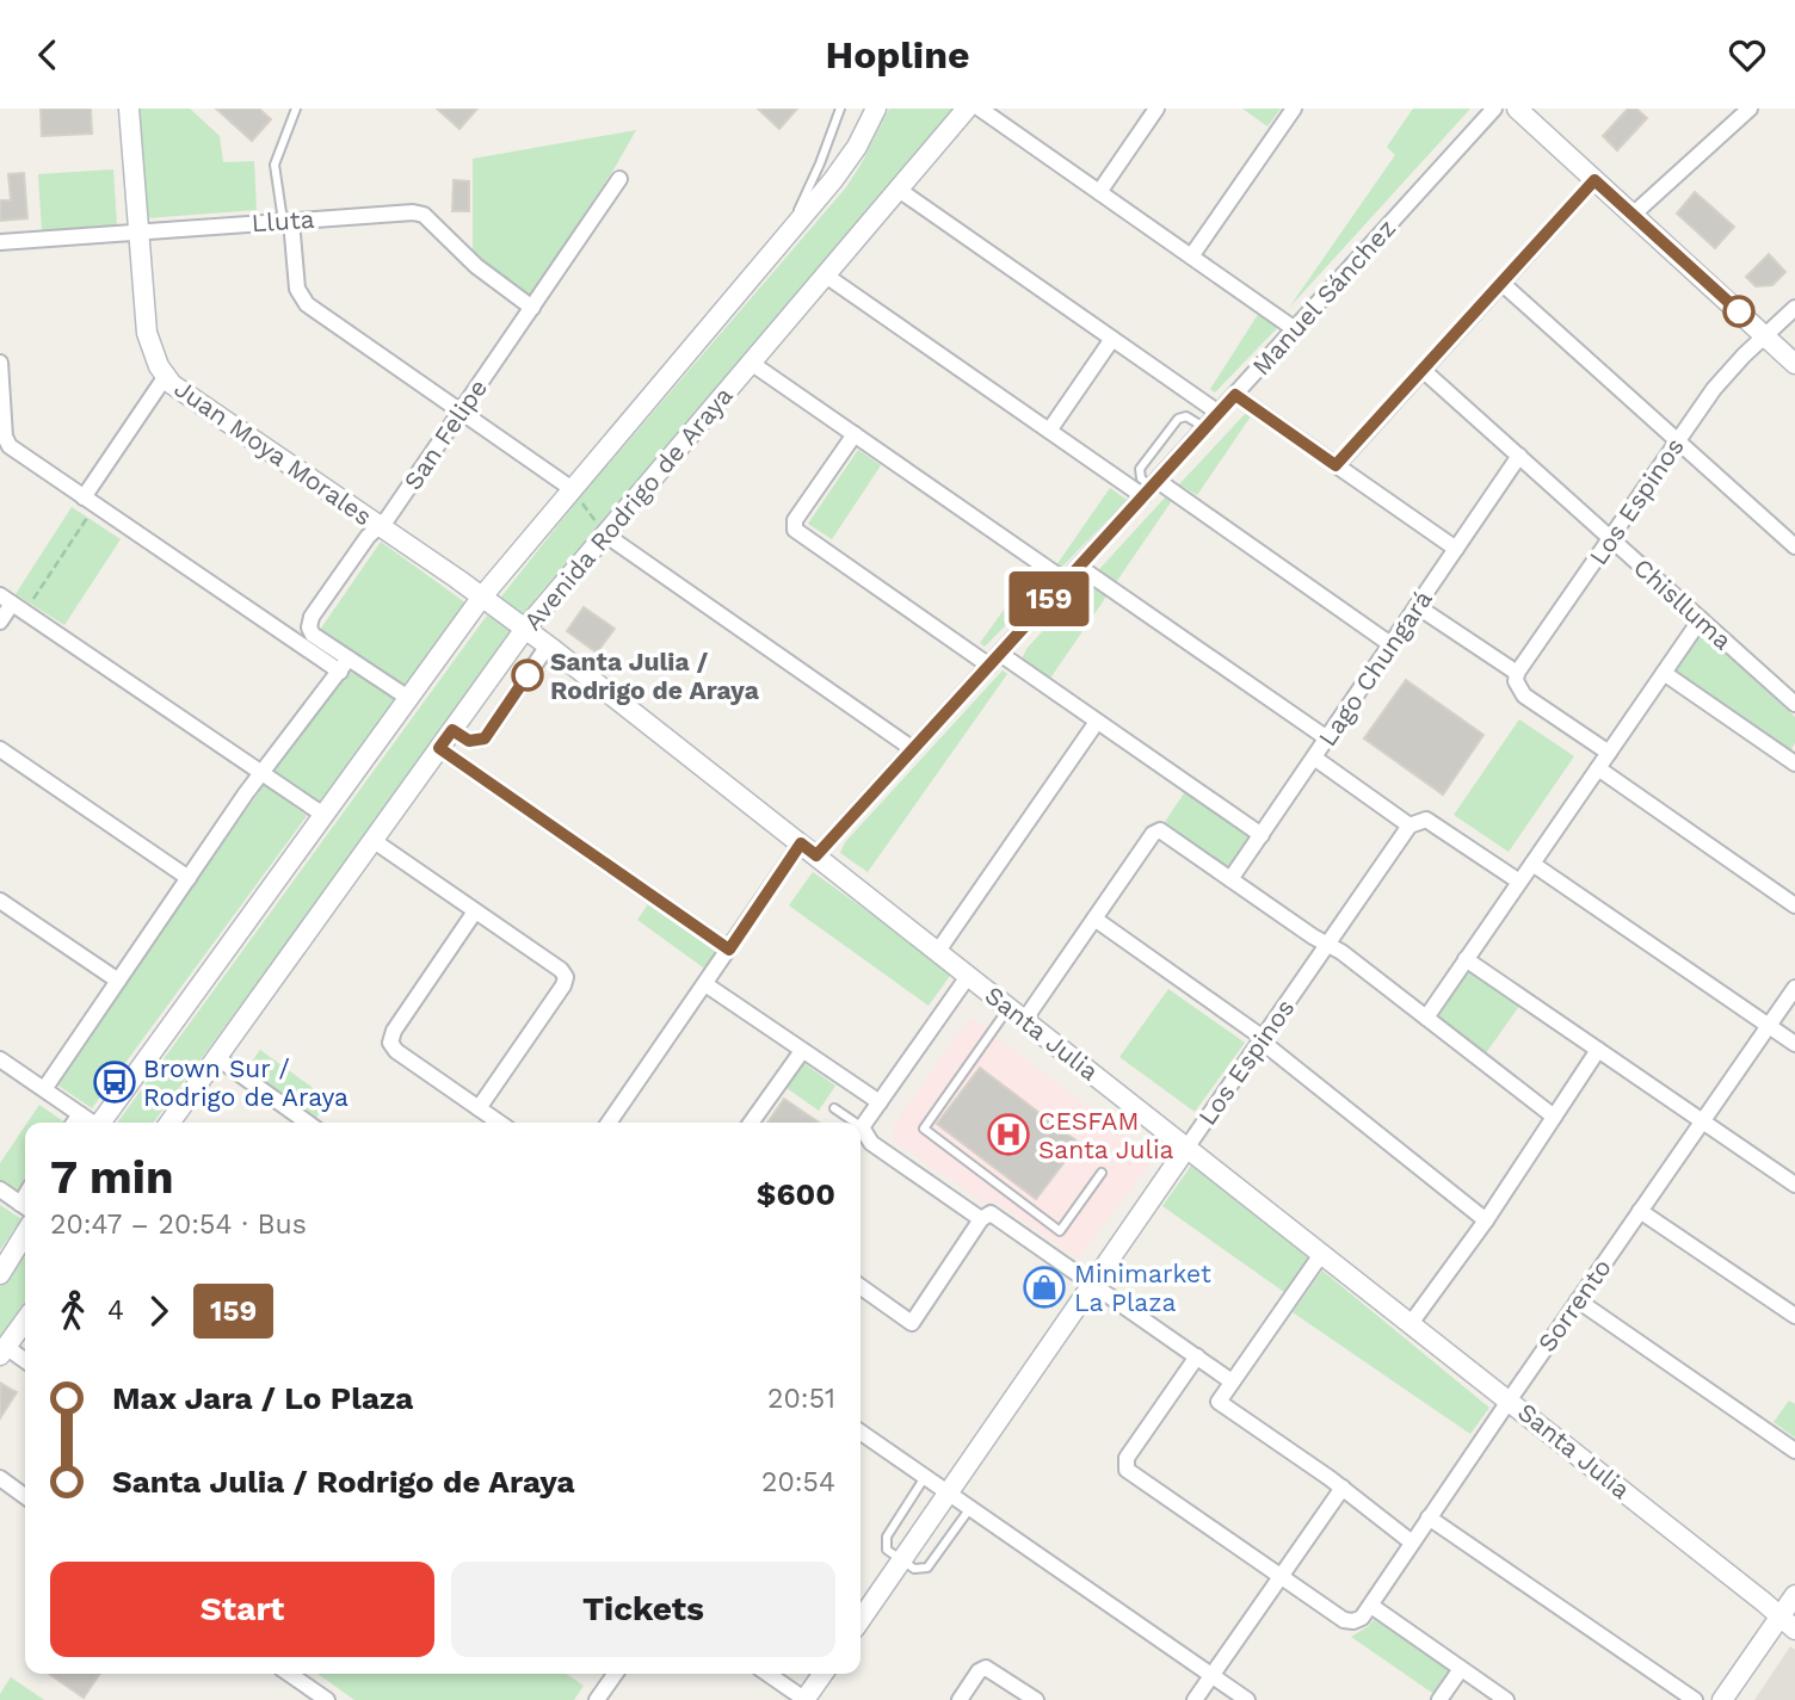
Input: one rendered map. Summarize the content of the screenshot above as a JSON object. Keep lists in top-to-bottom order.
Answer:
{
  "streets": {
    "main road": [
      "Juan Moya Morales",
      "Los Espinos",
      "Avenida Rodrigo de Araya",
      "Santa Julia"
    ],
    "street": [
      "Lluta",
      "Manuel Sánchez",
      "San Felipe",
      "Chislluma",
      "Lago Chungará",
      "Sorrento"
    ]
  },
  "crossings": [
    ["Lluta", "San Felipe"],
    ["Lluta", "Juan Moya Morales"],
    ["Manuel Sánchez", "Santa Julia"],
    ["San Felipe", "Juan Moya Morales"],
    ["Juan Moya Morales", "Santa Julia"],
    ["Los Espinos", "Chislluma"],
    ["Los Espinos", "Santa Julia"],
    ["Avenida Rodrigo de Araya", "Santa Julia"],
    ["Chislluma", "Lago Chungará"],
    ["Santa Julia", "Sorrento"]
  ],
  "places": {
    "other": ["Santa Julia / Rodrigo de Araya"],
    "bus stop": ["Brown Sur / Rodrigo de Araya"],
    "hospital": ["CESFAM Santa Julia"],
    "shop": ["Minimarket La Plaza"]
  },
  "lines": ["bus line 159"],
  "page": {
    "header": "Hopline",
    "on_map": "159",
    "heading": ["7 min", "20:47 – 20:54 · Bus", "$600"],
    "legs": ["4", "159"],
    "list": [
      {
        "name": "Max Jara / Lo Plaza",
        "value": "20:51"
      },
      {
        "name": "Santa Julia / Rodrigo de Araya",
        "value": "20:54"
      }
    ],
    "buttons": ["Start", "Tickets"]
  }
}
